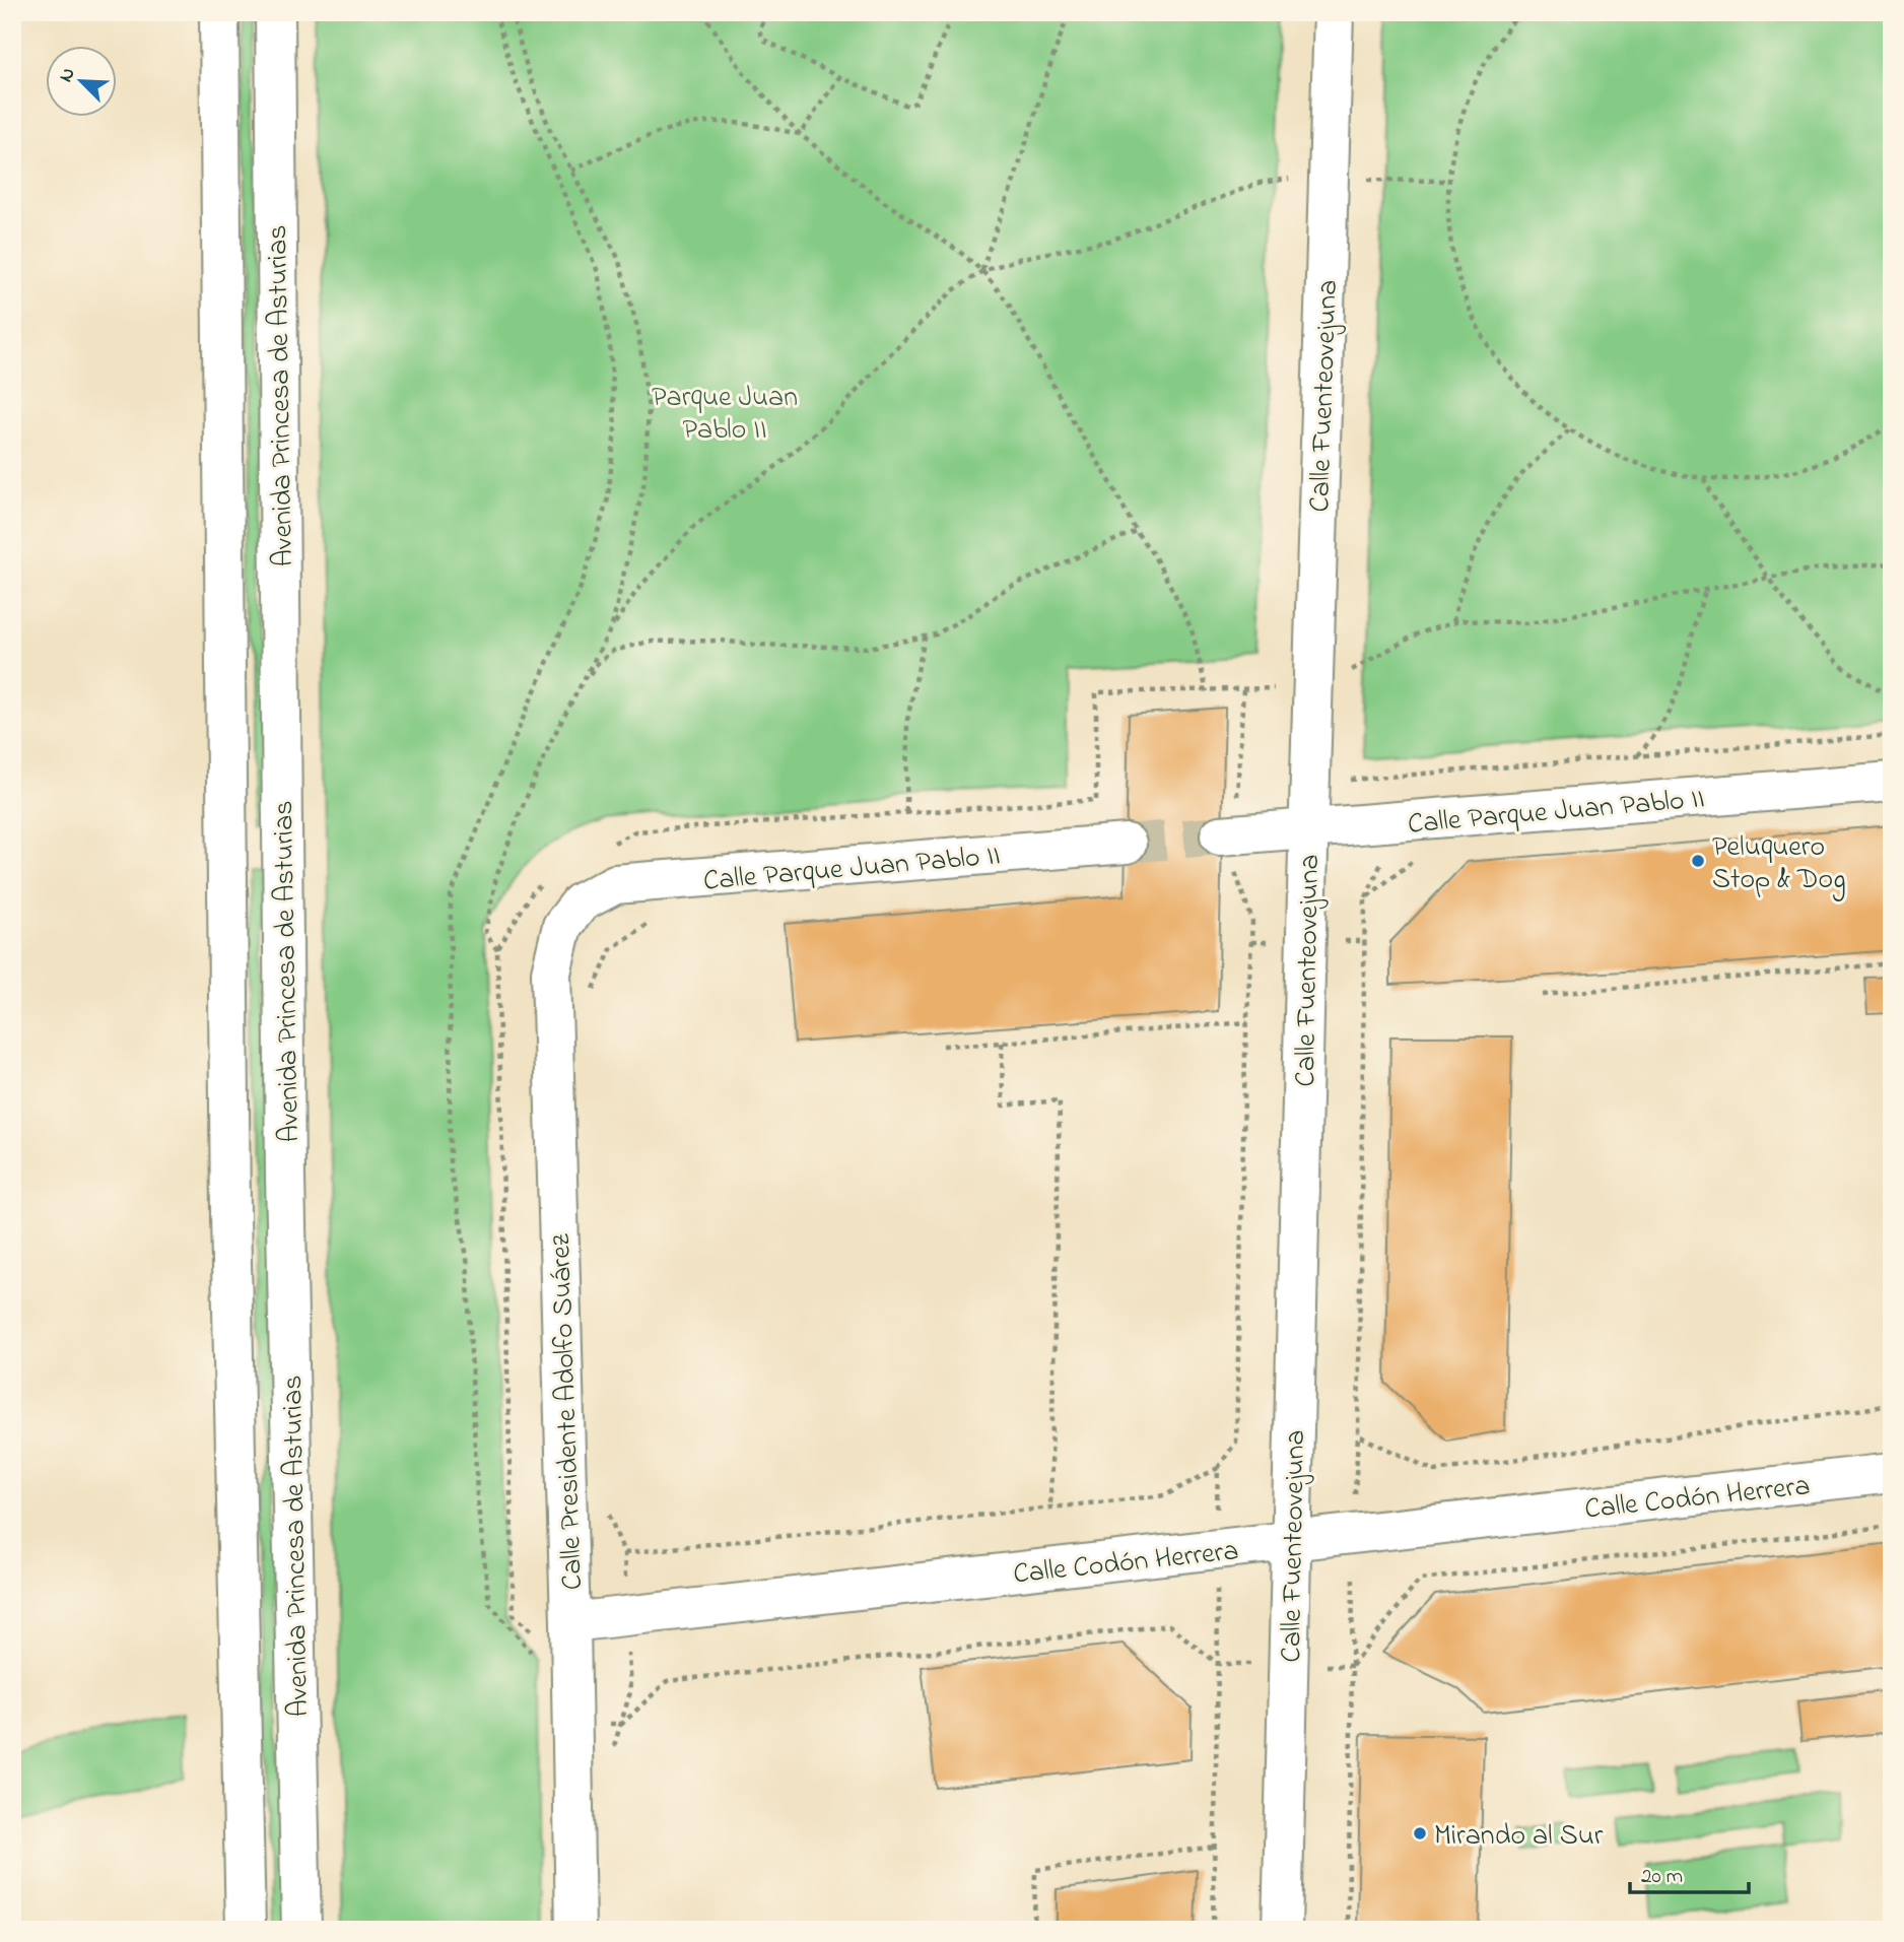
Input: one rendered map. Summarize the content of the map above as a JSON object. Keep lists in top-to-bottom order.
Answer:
{
  "streets": {
    "street": [
      "Avenida Princesa de Asturias",
      "Calle Fuenteovejuna",
      "Calle Parque Juan Pablo II",
      "Calle Presidente Adolfo Suárez",
      "Calle Codón Herrera"
    ]
  },
  "crossings": [
    ["Calle Fuenteovejuna", "Calle Parque Juan Pablo II"],
    ["Calle Fuenteovejuna", "Calle Codón Herrera"],
    ["Calle Parque Juan Pablo II", "Calle Presidente Adolfo Suárez"],
    ["Calle Presidente Adolfo Suárez", "Calle Codón Herrera"]
  ],
  "parks": ["Parque Juan Pablo II"],
  "places": ["Peluquero Stop & Dog", "Mirando al Sur"],
  "scale_bar": "20 m",
  "north": "top left"
}
